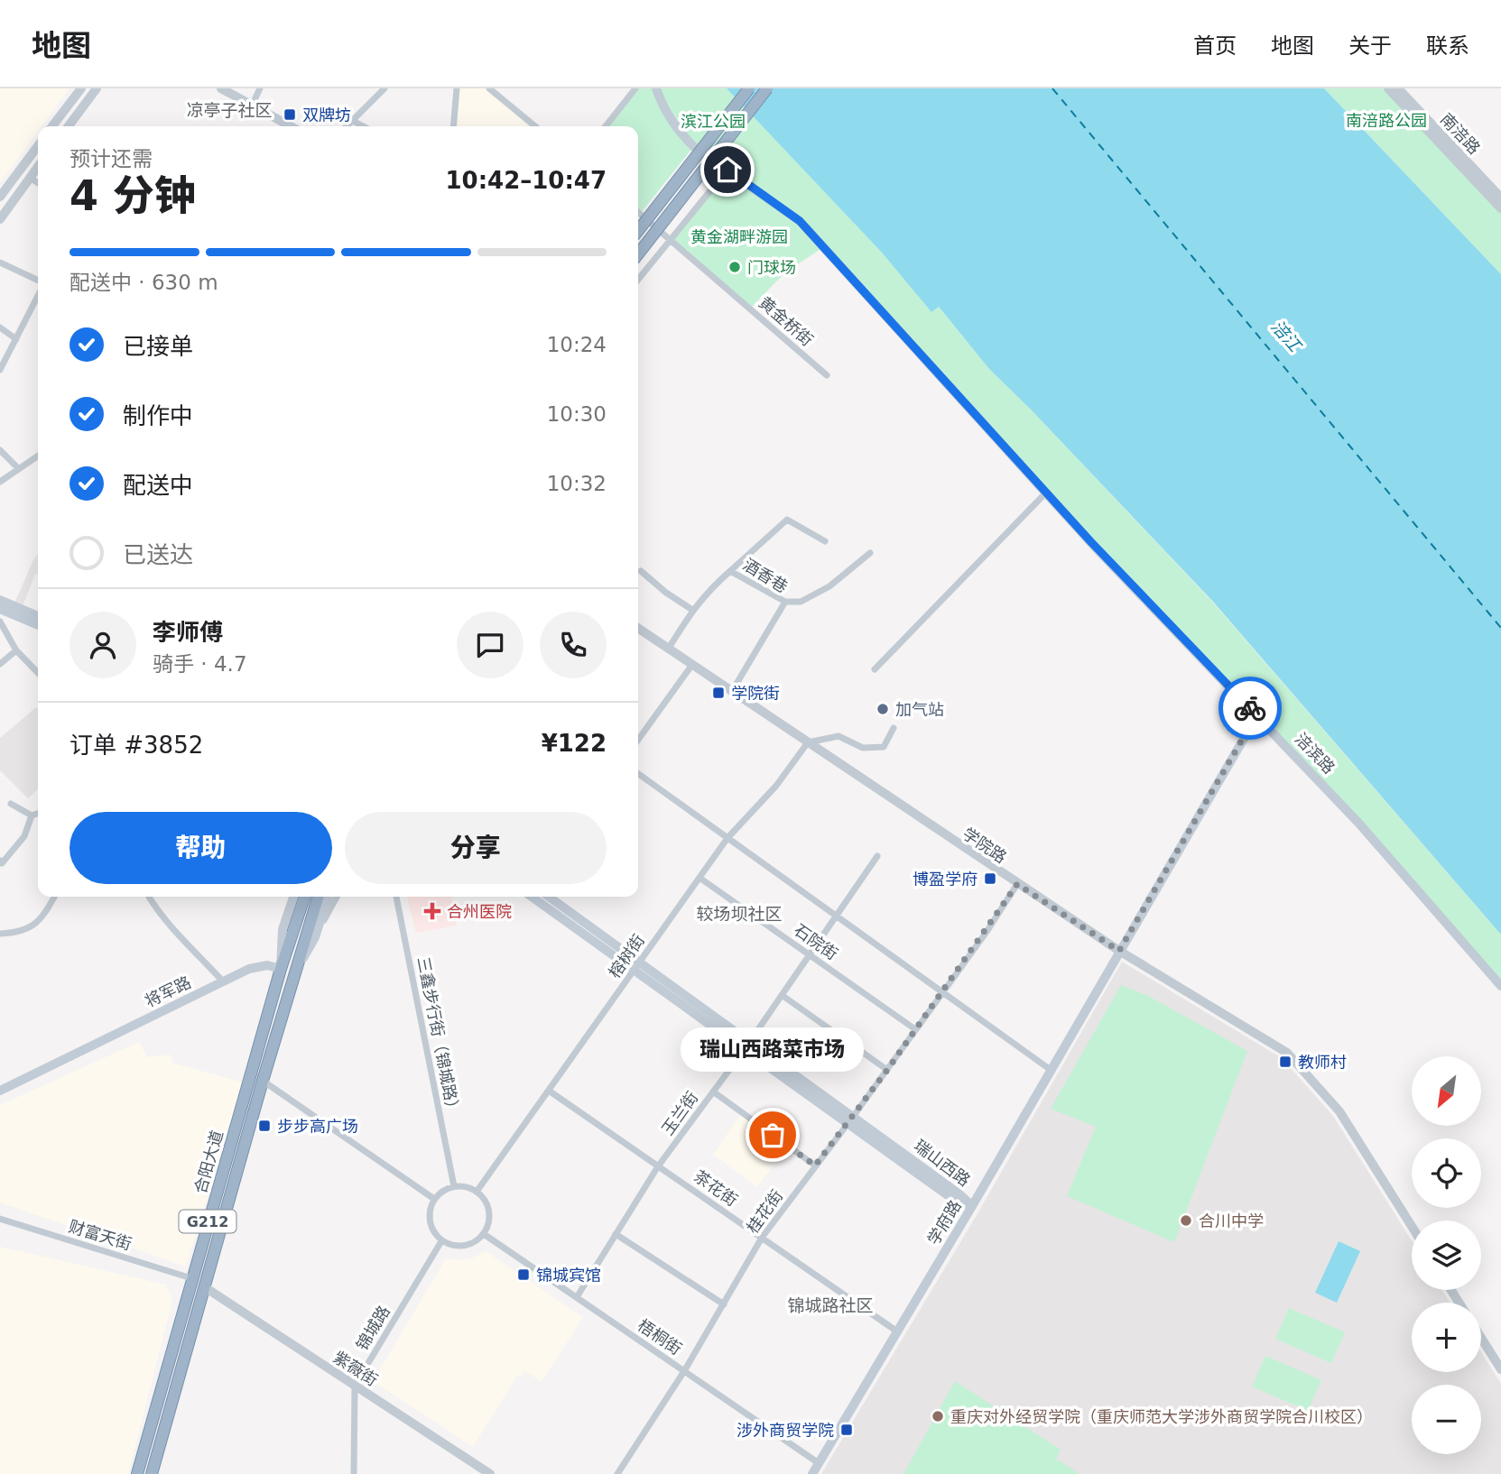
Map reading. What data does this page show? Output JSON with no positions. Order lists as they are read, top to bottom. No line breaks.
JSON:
{"streets":{"highway":["合阳大道","G212"],"main road":["涪滨路","将军路","瑞山西路","学府路"],"street":["南涪路","黄金桥街","酒香巷","学院路","石院街","榕树街","三鑫步行街（锦城路）","玉兰街","茶花街","桂花街","财富天街","锦城路","梧桐街","紫薇街"]},"crossings":[["酒香巷","学院路"],["涪滨路","学府路"],["学院路","榕树街"],["学院路","桂花街"],["学院路","学府路"],["石院街","榕树街"],["石院街","玉兰街"],["石院街","桂花街"],["榕树街","三鑫步行街（锦城路）"],["榕树街","瑞山西路"],["榕树街","茶花街"],["榕树街","锦城路"],["榕树街","梧桐街"],["将军路","合阳大道"],["将军路","G212"],["三鑫步行街（锦城路）","锦城路"],["三鑫步行街（锦城路）","梧桐街"],["玉兰街","瑞山西路"],["玉兰街","茶花街"],["玉兰街","梧桐街"],["合阳大道","G212"],["合阳大道","财富天街"],["合阳大道","紫薇街"],["瑞山西路","桂花街"],["瑞山西路","学府路"],["茶花街","桂花街"],["茶花街","学府路"],["桂花街","梧桐街"],["学府路","梧桐街"],["锦城路","梧桐街"],["锦城路","紫薇街"]],"districts":["凉亭子社区","较场坝社区","锦城路社区"],"water":["涪江"],"parks":["南涪路公园","滨江公园","黄金湖畔游园"],"places":{"transit":["双牌坊","学院街","博盈学府","教师村","步步高广场","锦城宾馆","涉外商贸学院"],"other":["门球场","加气站","瑞山西路菜市场","合川中学","重庆对外经贸学院（重庆师范大学涉外商贸学院合川校区）"],"health":["合州医院"]},"north":"bottom left","page":{"header":"地图","nav":["首页","地图","关于","联系"],"heading":["4 分钟","预计还需","10:42–10:47"],"panel":["李师傅","骑手 · 4.7","订单 #3852","¥122"],"bar":"配送中 · 630 m","list":[["已接单","10:24"],["制作中","10:30"],["配送中","10:32"],"已送达"],"buttons":["帮助","分享"],"bubble":"瑞山西路菜市场","map_buttons":["+","−"]}}
